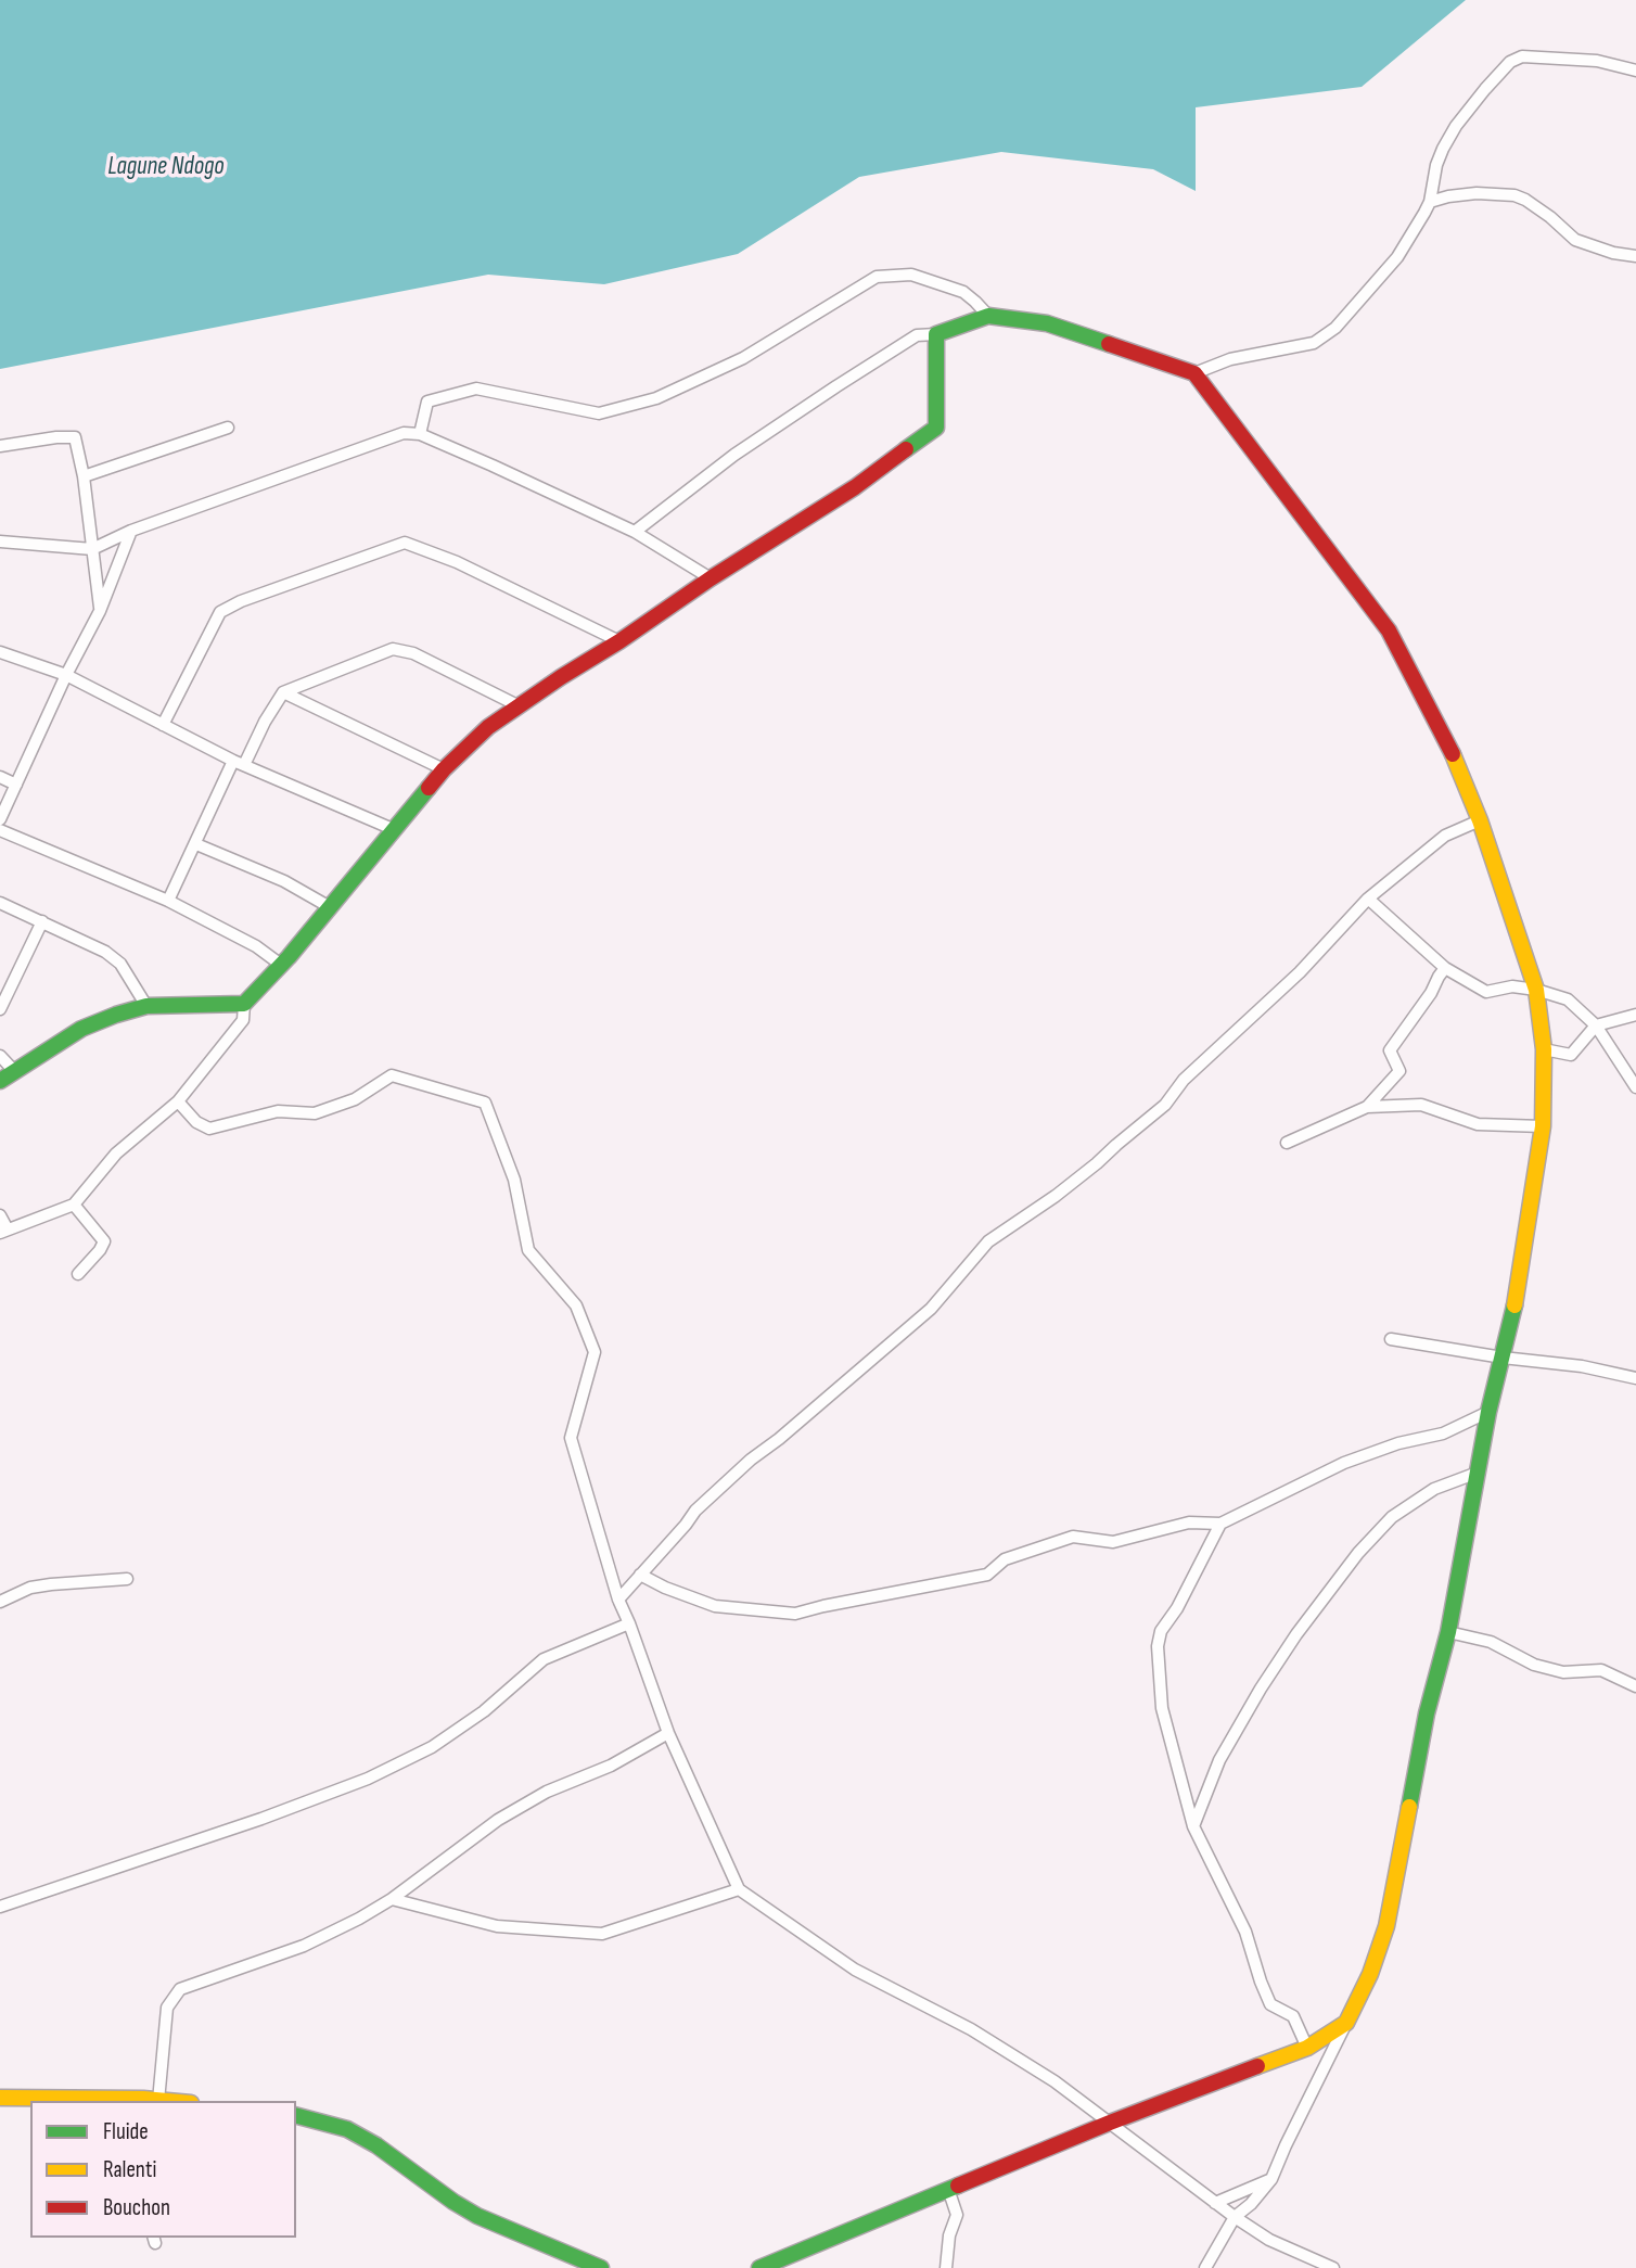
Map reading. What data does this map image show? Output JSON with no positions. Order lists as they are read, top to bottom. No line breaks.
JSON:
{"water":["Lagune Ndogo"],"legend":["Fluide","Ralenti","Bouchon"]}
